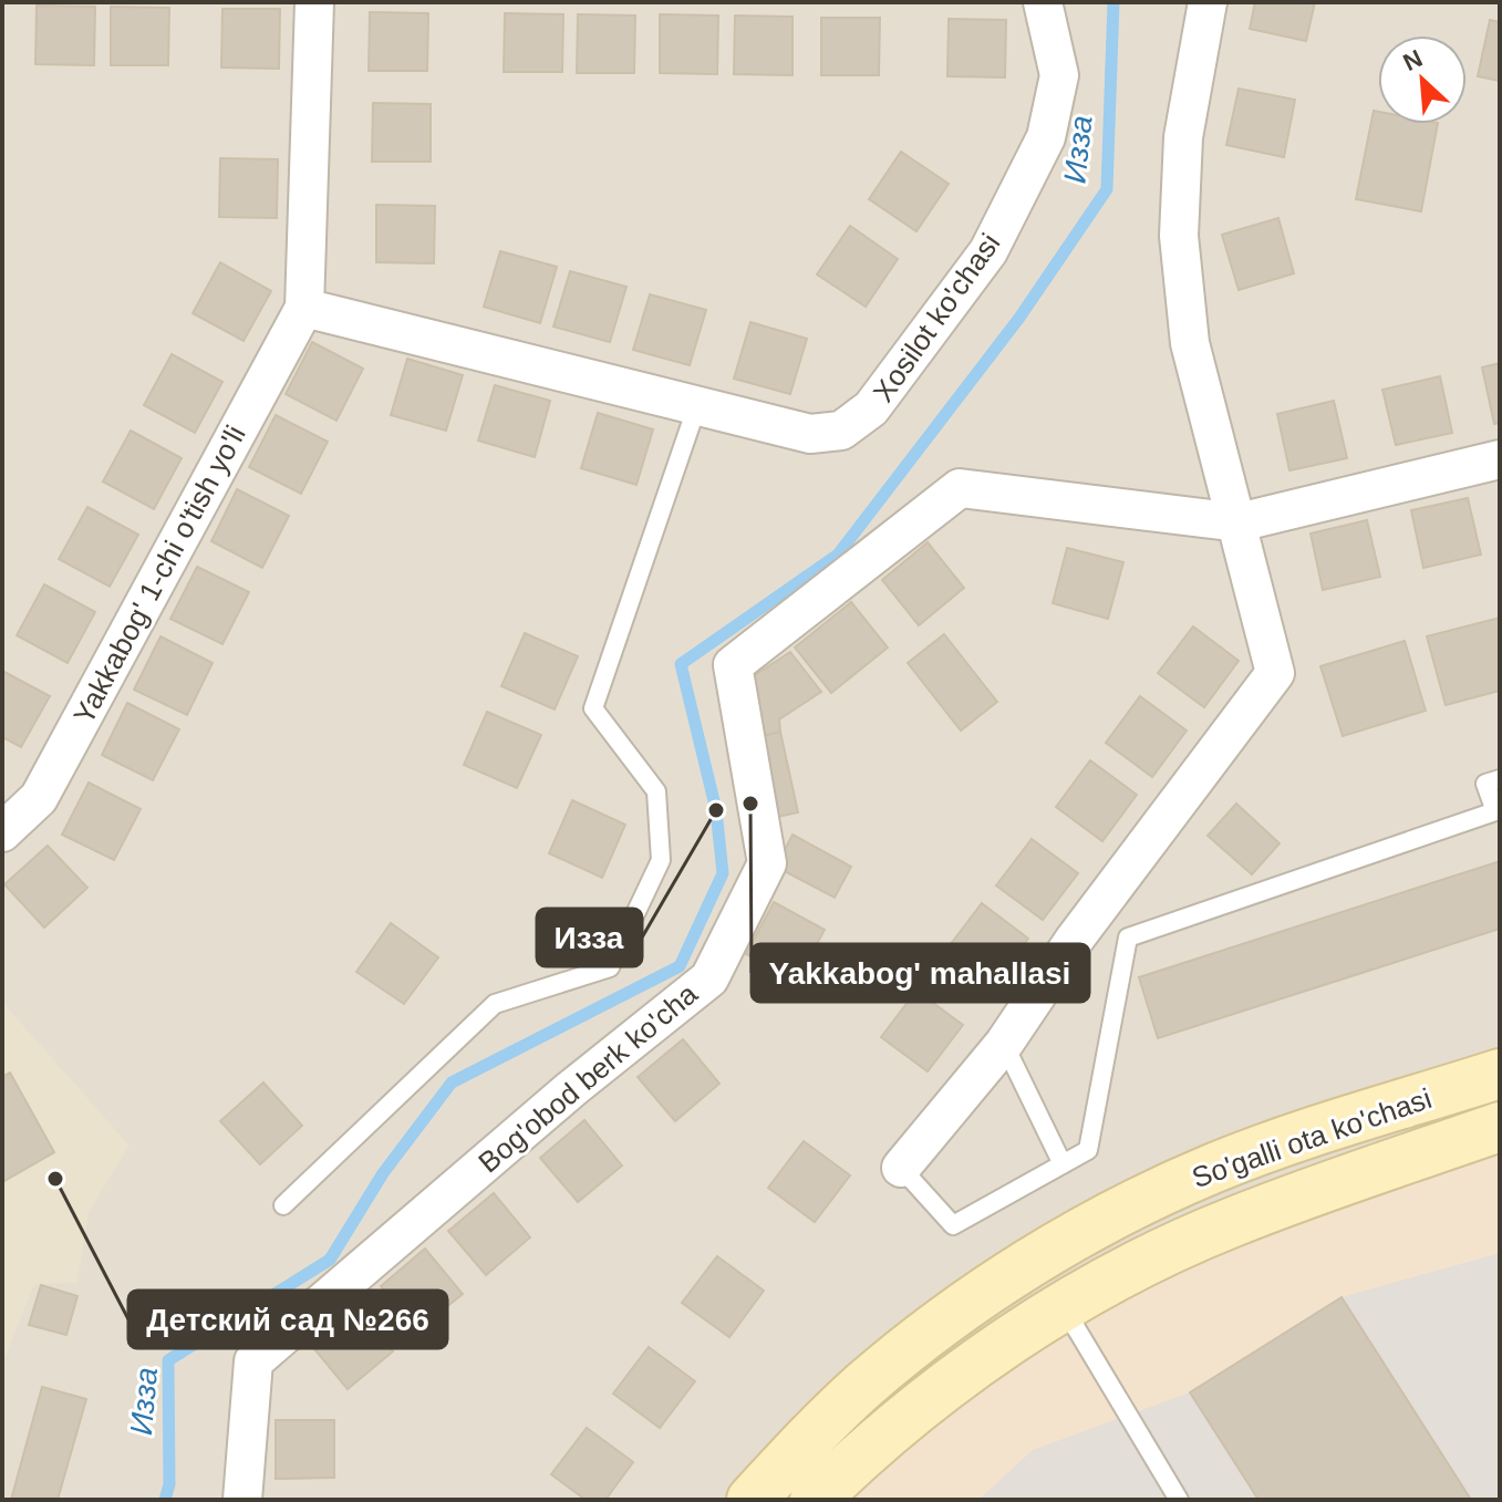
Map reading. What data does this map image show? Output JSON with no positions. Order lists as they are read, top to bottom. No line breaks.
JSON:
{"streets":{"main road":["So'galli ota ko'chasi"],"street":["Xosilot ko'chasi","Yakkabog' 1-chi o'tish yo'li","Bog'obod berk ko'cha"]},"water":["Изза"],"places":["Yakkabog' mahallasi","Изза","Детский сад №266"],"north":"top left"}
